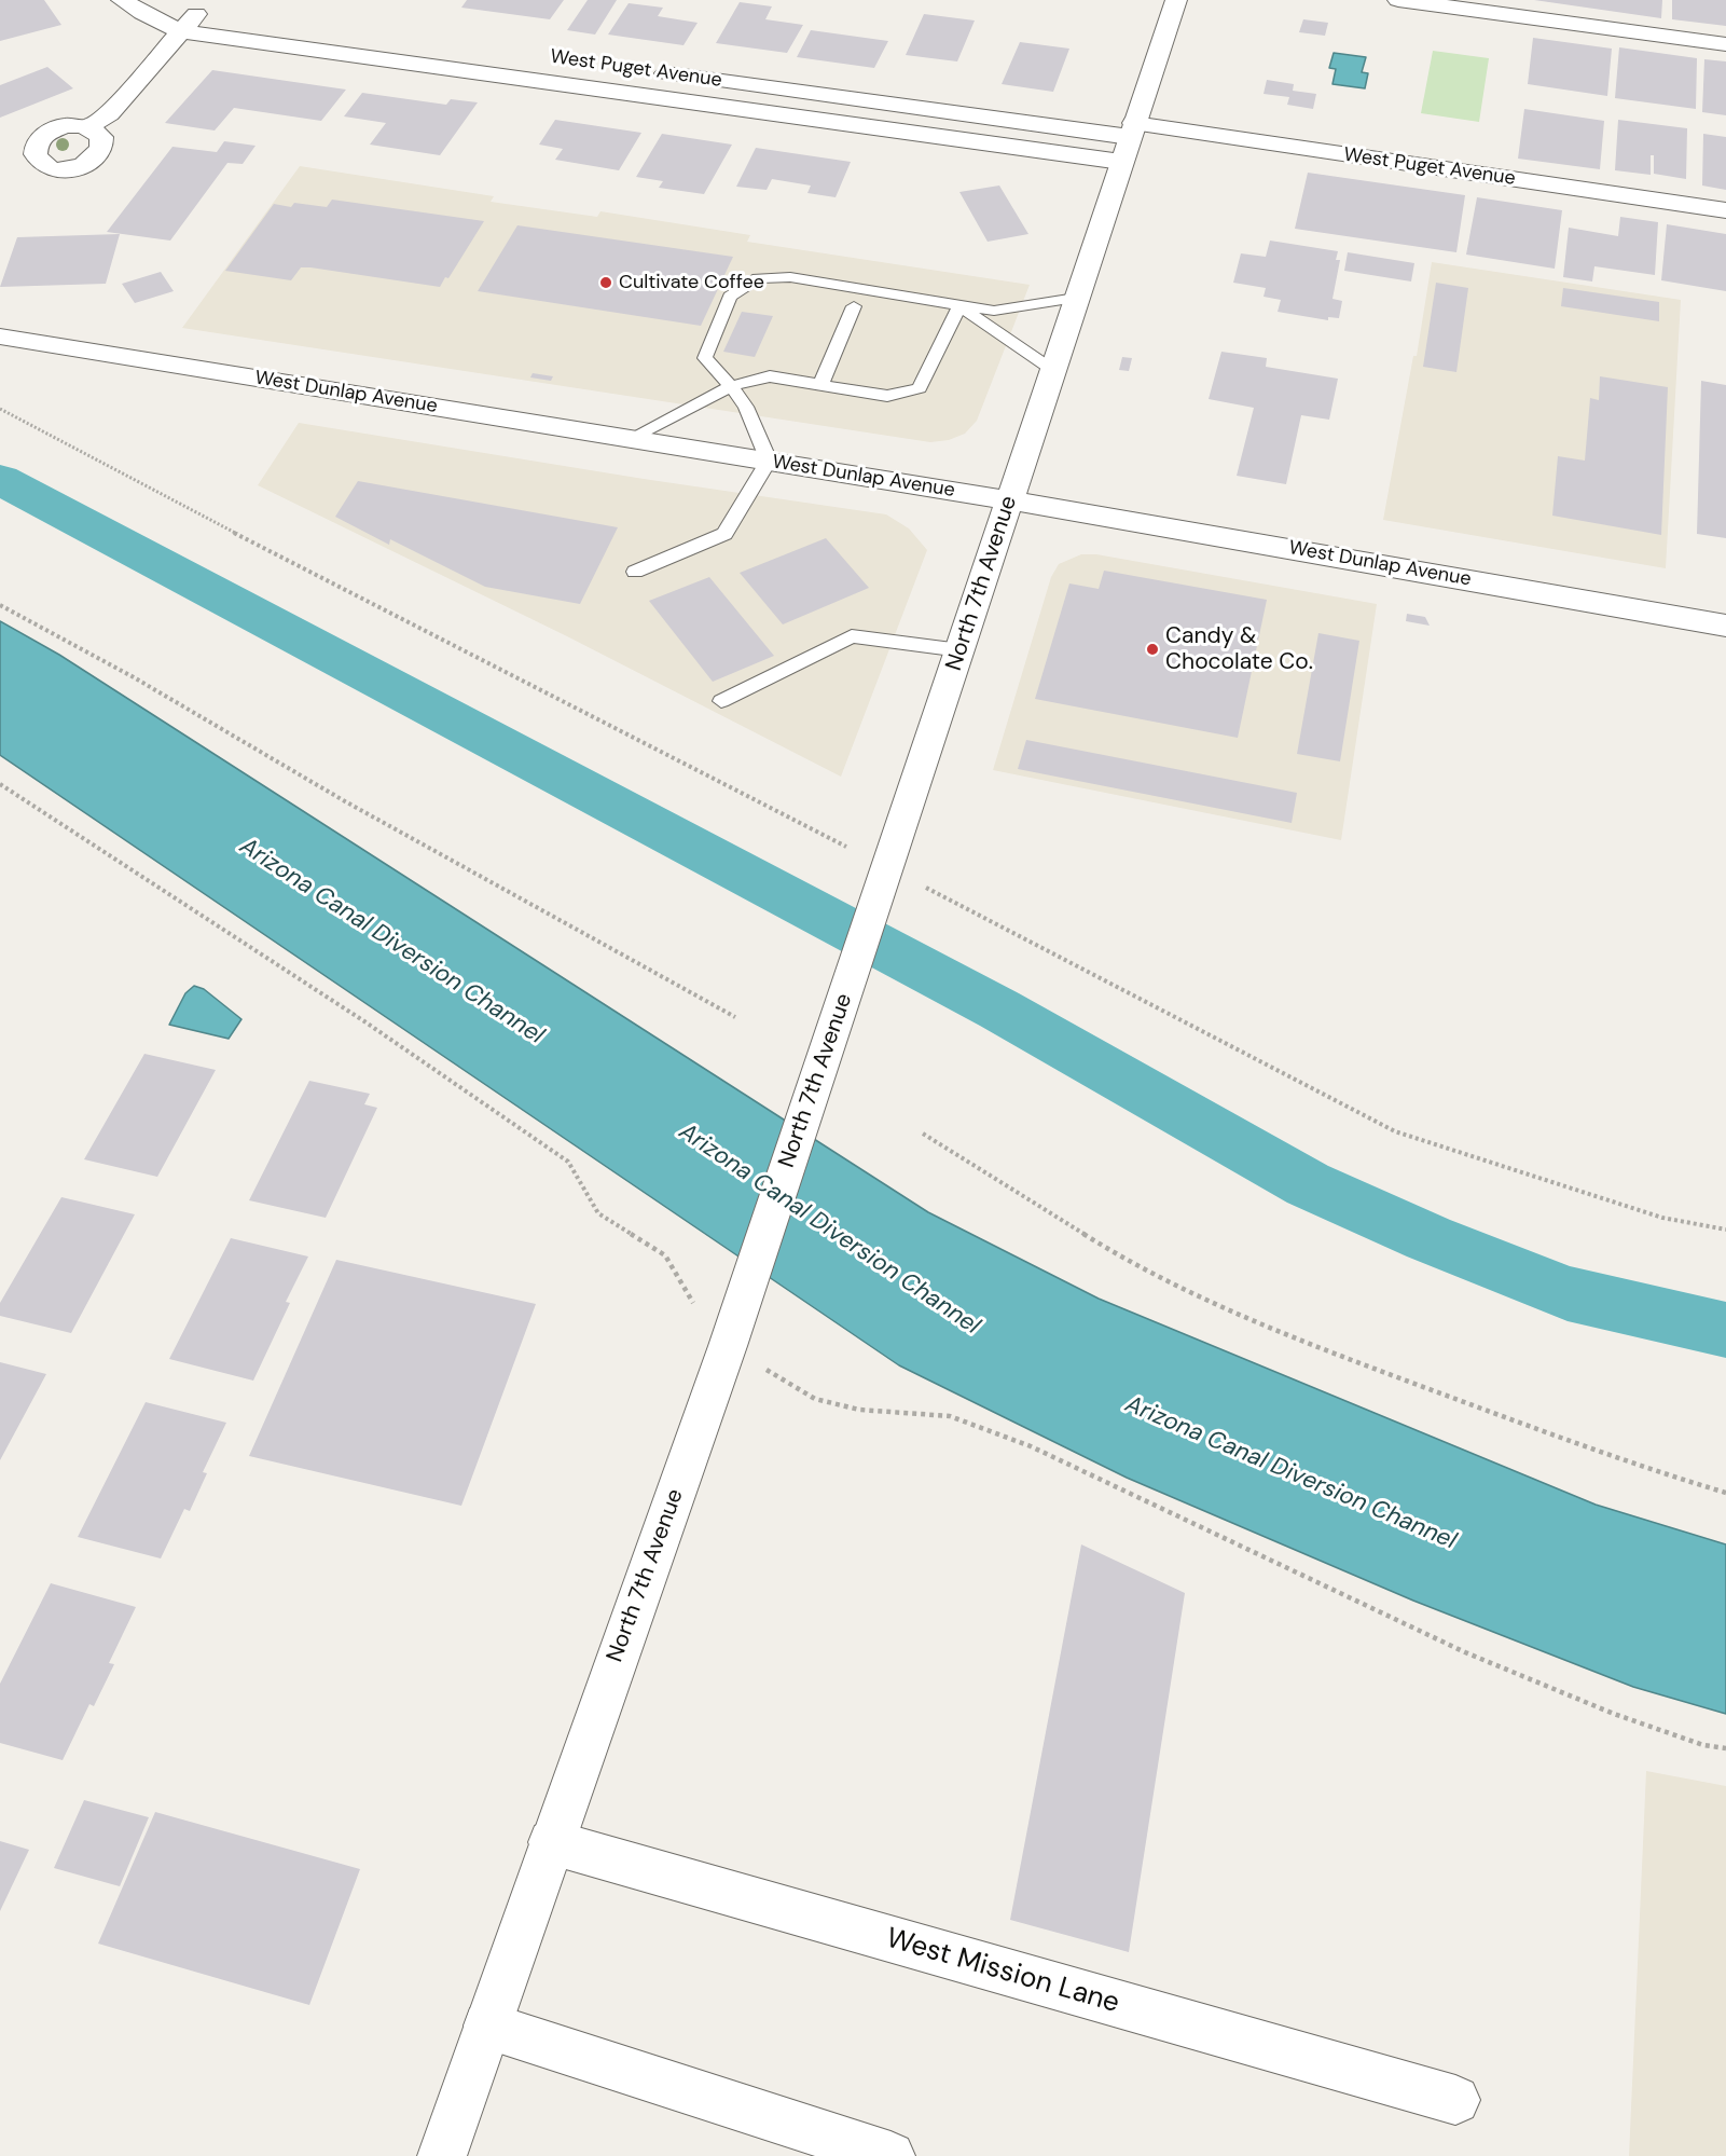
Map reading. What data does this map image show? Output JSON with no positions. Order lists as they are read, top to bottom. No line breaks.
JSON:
{"streets":{"main road":["West Puget Avenue","West Dunlap Avenue","North 7th Avenue","West Mission Lane"]},"crossings":[["West Puget Avenue","North 7th Avenue"],["West Dunlap Avenue","North 7th Avenue"],["North 7th Avenue","West Mission Lane"]],"water":["Arizona Canal Diversion Channel"],"places":["Cultivate Coffee","Candy & Chocolate Co."]}
